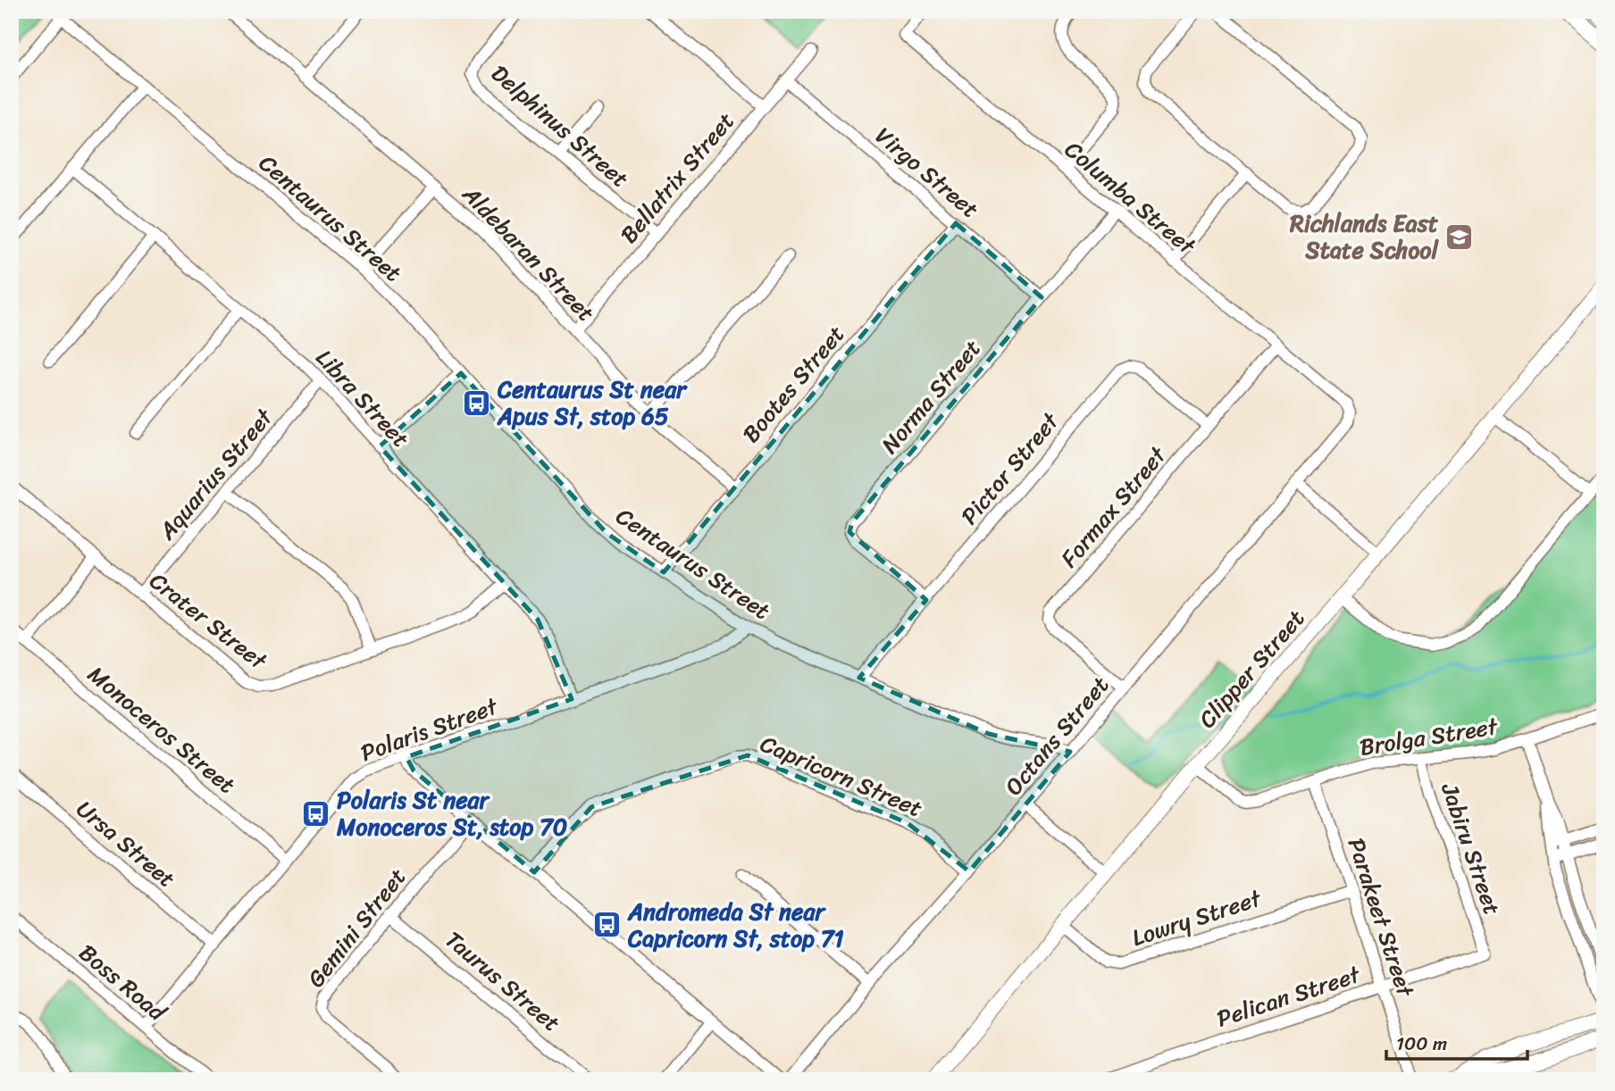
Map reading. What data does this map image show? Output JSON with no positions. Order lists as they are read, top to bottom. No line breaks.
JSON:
{"streets":{"street":["Delphinus Street","Virgo Street","Bellatrix Street","Columba Street","Centaurus Street","Aldebaran Street","Bootes Street","Norma Street","Libra Street","Pictor Street","Aquarius Street","Formax Street","Crater Street","Clipper Street","Monoceros Street","Polaris Street","Octans Street","Brolga Street","Capricorn Street","Ursa Street","Jabiru Street","Parakeet Street","Lowry Street","Gemini Street","Taurus Street","Boss Road","Pelican Street"]},"crossings":[["Delphinus Street","Bellatrix Street"],["Virgo Street","Bellatrix Street"],["Virgo Street","Bootes Street"],["Virgo Street","Norma Street"],["Bellatrix Street","Aldebaran Street"],["Columba Street","Norma Street"],["Columba Street","Formax Street"],["Columba Street","Octans Street"],["Centaurus Street","Bootes Street"],["Centaurus Street","Pictor Street"],["Centaurus Street","Polaris Street"],["Centaurus Street","Octans Street"],["Aldebaran Street","Bootes Street"],["Norma Street","Pictor Street"],["Libra Street","Aquarius Street"],["Libra Street","Crater Street"],["Libra Street","Polaris Street"],["Pictor Street","Formax Street"],["Aquarius Street","Crater Street"],["Formax Street","Octans Street"],["Clipper Street","Brolga Street"],["Clipper Street","Lowry Street"],["Monoceros Street","Polaris Street"],["Polaris Street","Ursa Street"],["Polaris Street","Boss Road"],["Octans Street","Capricorn Street"],["Brolga Street","Jabiru Street"],["Brolga Street","Parakeet Street"],["Jabiru Street","Pelican Street"],["Parakeet Street","Lowry Street"],["Parakeet Street","Pelican Street"],["Gemini Street","Taurus Street"]],"places":{"school or university":["Richlands East State School"],"bus stop":["Centaurus St near Apus St, stop 65","Polaris St near Monoceros St, stop 70","Andromeda St near Capricorn St, stop 71"]},"scale_bar":"100 m"}
